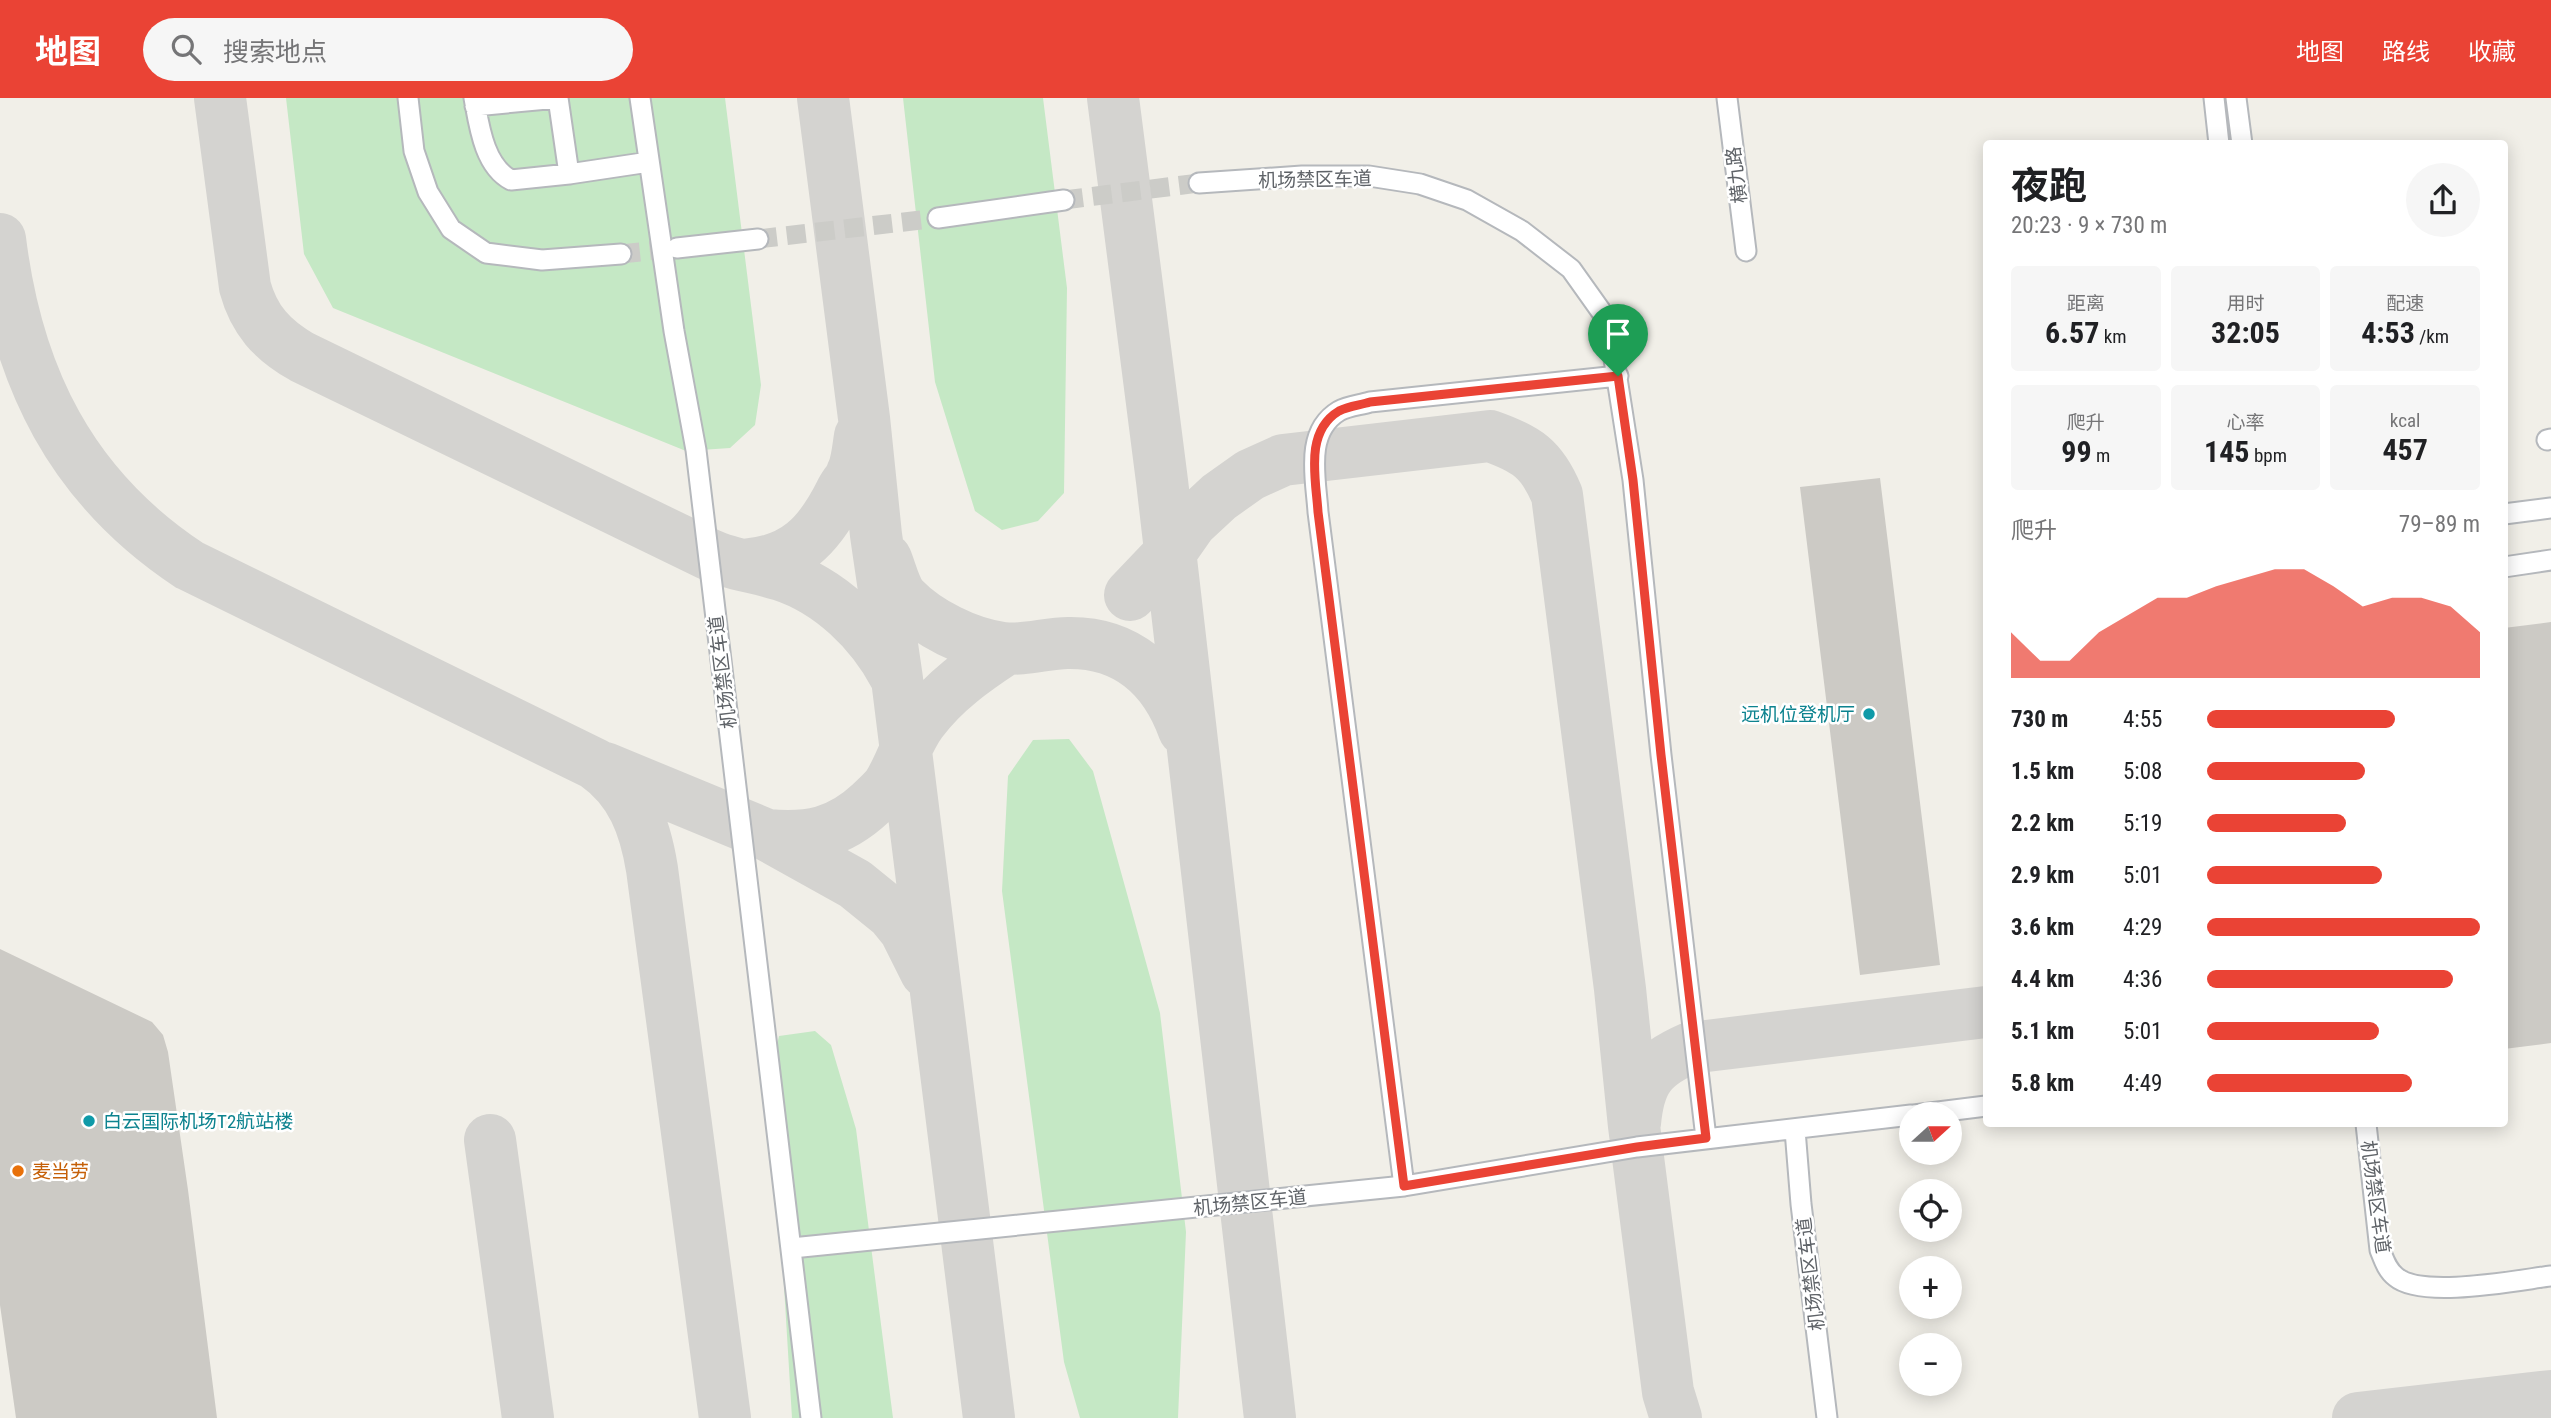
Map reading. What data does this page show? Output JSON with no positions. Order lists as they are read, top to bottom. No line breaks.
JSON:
{"streets":{"street":["横九路","机场禁区车道"]},"places":["远机位登机厅","白云国际机场T2航站楼","麦当劳"],"north":"right","page":{"header":"地图","search":"搜索地点","nav":["地图","路线","收藏"],"heading":["夜跑","20:23 · 9 × 730 m"],"stats":[["距离","6.57 km"],["用时","32:05"],["配速","4:53 /km"],["爬升","99 m"],["心率","145 bpm"],["kcal","457"]],"chart":["爬升","79–89 m"],"list":[{"name":"730 m","note":"4:55"},{"name":"1.5 km","note":"5:08"},{"name":"2.2 km","note":"5:19"},{"name":"2.9 km","note":"5:01"},{"name":"3.6 km","note":"4:29"},{"name":"4.4 km","note":"4:36"},{"name":"5.1 km","note":"5:01"},{"name":"5.8 km","note":"4:49"}],"map_buttons":["+","−"]}}
